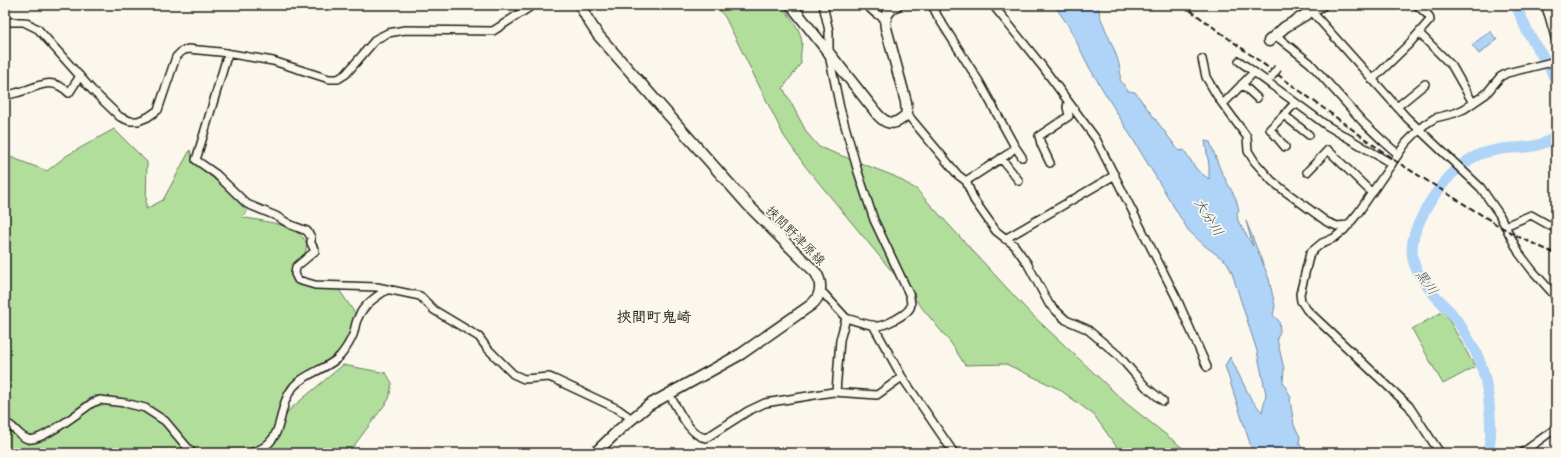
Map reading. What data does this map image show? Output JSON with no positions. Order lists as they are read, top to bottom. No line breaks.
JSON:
{"streets":{"main road":["挾間野津原線"]},"districts":["挾間町鬼崎"],"water":["大分川","黒川"]}
